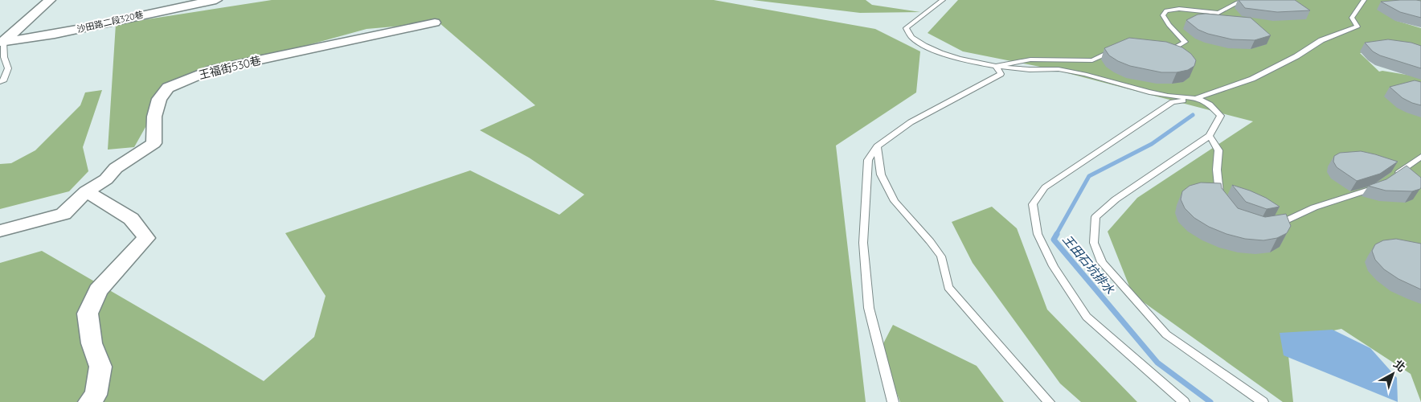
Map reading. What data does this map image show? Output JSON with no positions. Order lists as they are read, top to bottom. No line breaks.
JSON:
{"streets":{"street":["沙田路二段320巷","王福街530巷"]},"water":["王田石坑排水"],"north":"top right"}
